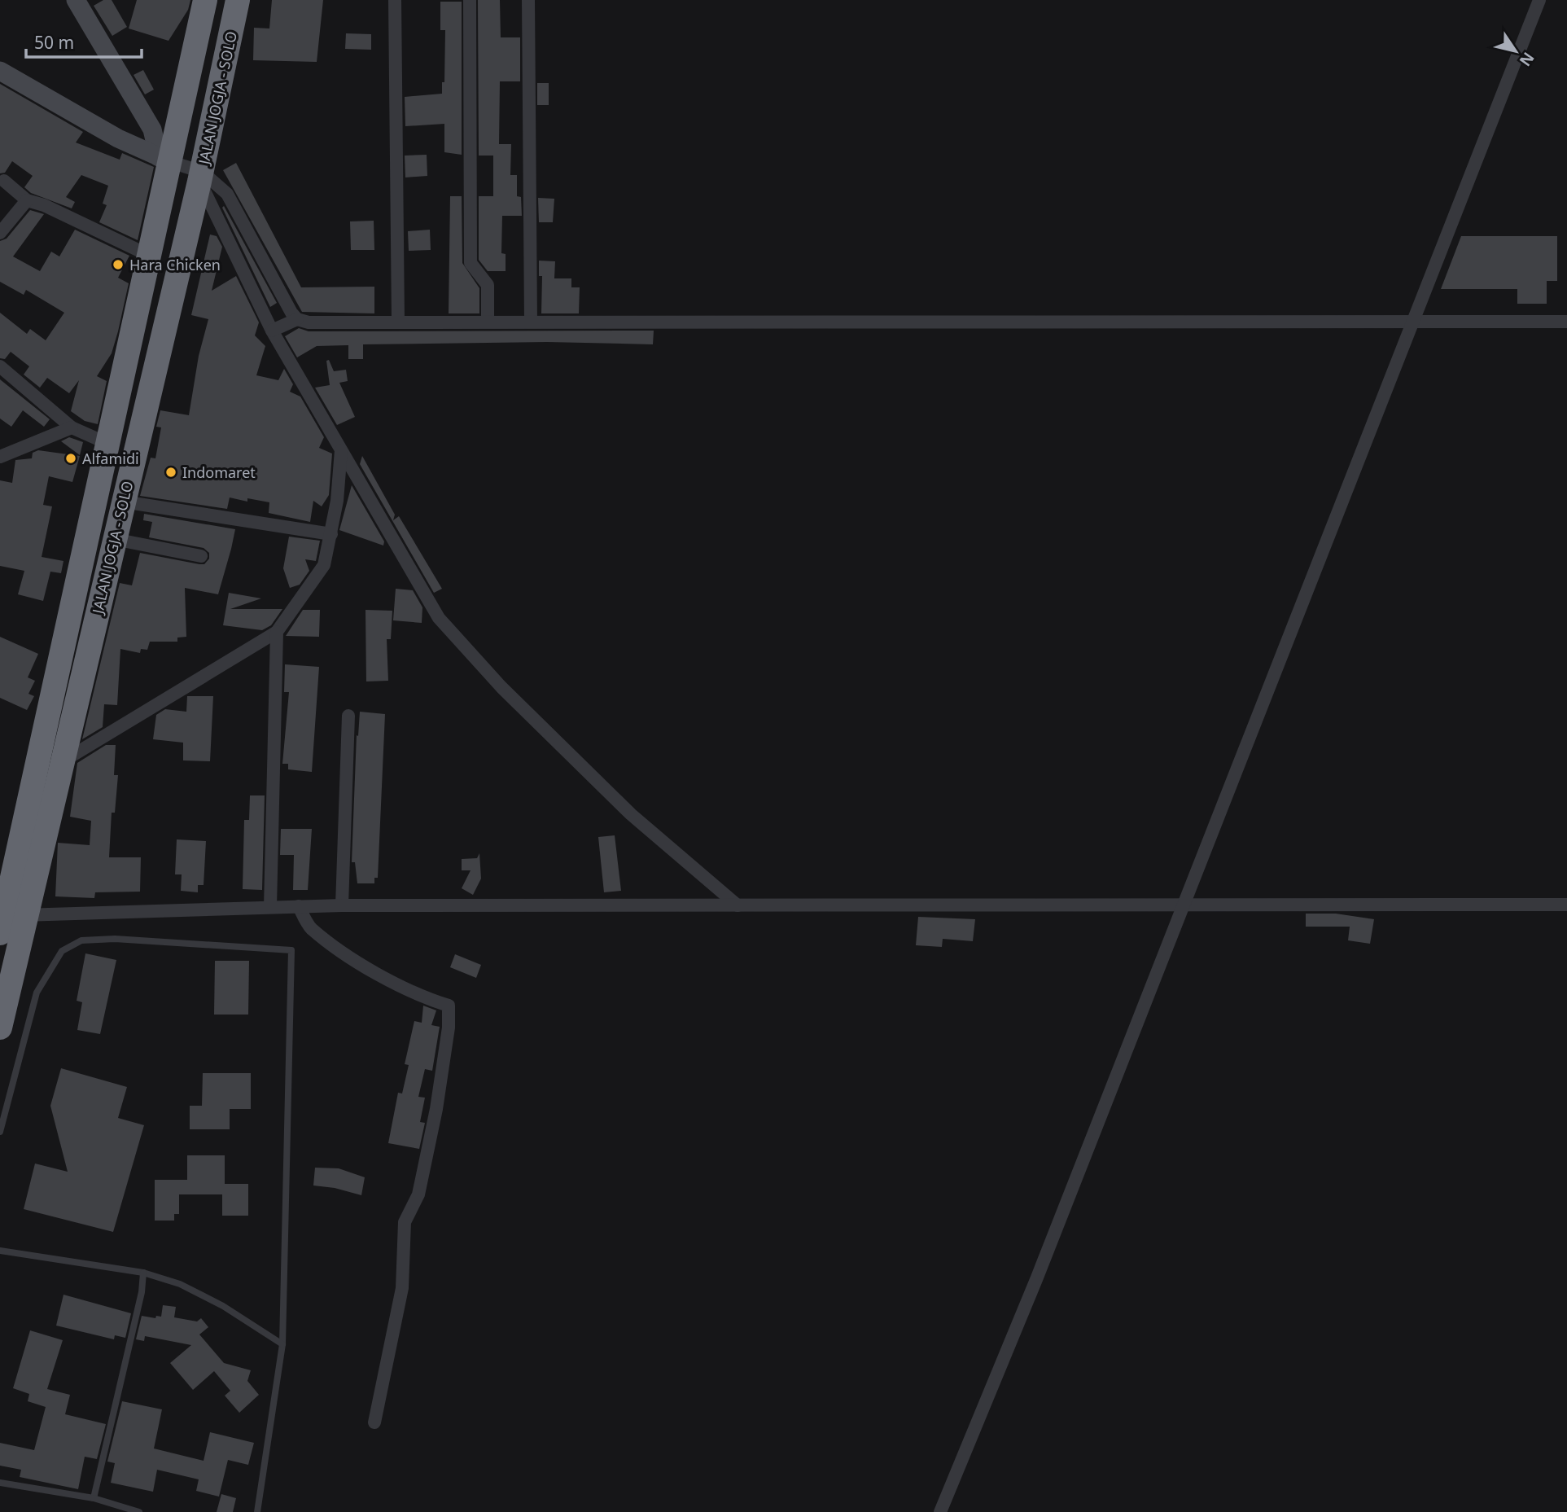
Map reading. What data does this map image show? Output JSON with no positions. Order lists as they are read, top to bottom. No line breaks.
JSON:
{"streets":{"highway":["JALAN JOGJA - SOLO"]},"places":["Hara Chicken","Alfamidi","Indomaret"],"scale_bar":"50 m","north":"bottom right"}
